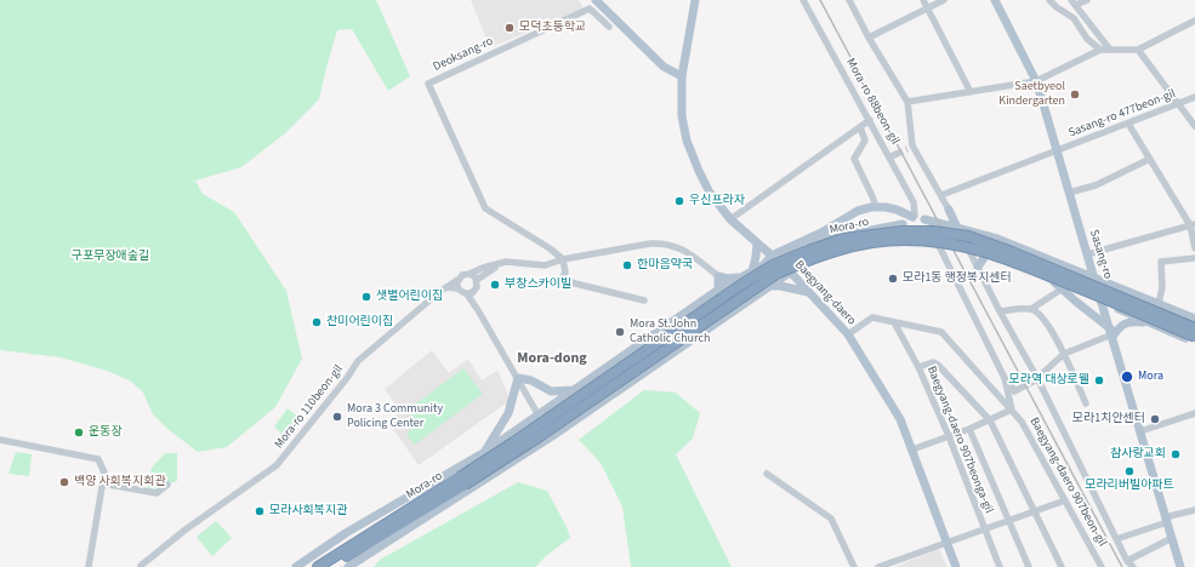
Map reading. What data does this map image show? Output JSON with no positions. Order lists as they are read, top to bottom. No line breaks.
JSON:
{"streets":{"highway":["Mora-ro"],"main road":["Sasang-ro","Baegyang-daero"],"street":["Deoksang-ro","Mora-ro 88beon-gil","Sasang-ro 477beon-gil","Mora-ro 110beon-gil","Baegyang-daero 907beonga-gil","Baegyang-daero 907beon-gil"]},"crossings":[["Deoksang-ro","Mora-ro 110beon-gil"],["Mora-ro 88beon-gil","Mora-ro"],["Sasang-ro 477beon-gil","Sasang-ro"],["Mora-ro","Baegyang-daero"],["Baegyang-daero","Baegyang-daero 907beon-gil"],["Baegyang-daero 907beonga-gil","Baegyang-daero 907beon-gil"]],"districts":["Mora-dong"],"parks":["구포무장애숲길"],"places":["모덕초등학교","Saetbyeol Kindergarten","우신프라자","한마음약국","모라1동 행정복지센터","부창스카이빌","샛별어린이집","찬미어린이집","Mora St.John Catholic Church","Mora","모라역 대상로웰","Mora 3 Community Policing Center","모라1치안센터","운동장","참사랑교회","모라리버빌아파트","백양 사회복지회관","모라사회복지관"]}
